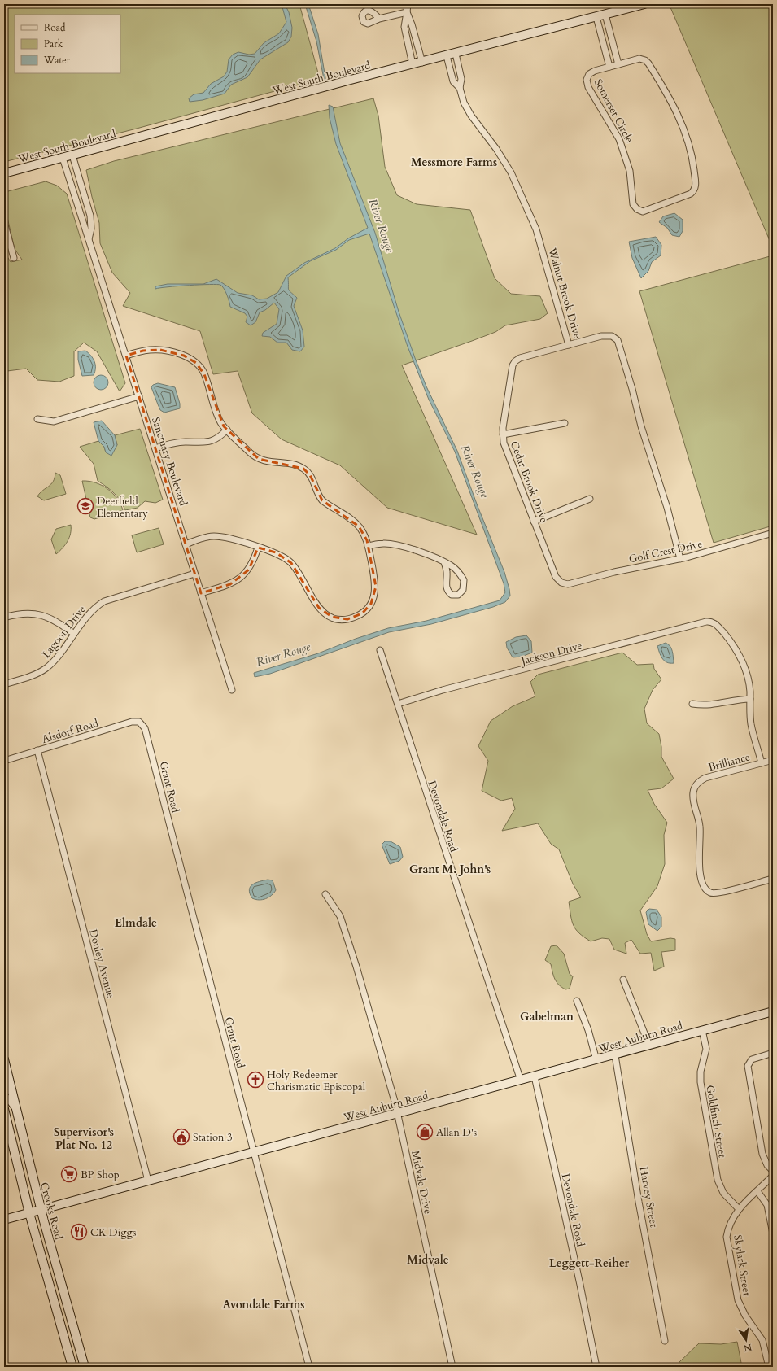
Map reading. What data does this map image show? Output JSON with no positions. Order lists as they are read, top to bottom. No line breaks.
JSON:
{"streets":{"main road":["West South Boulevard","West Auburn Road","Crooks Road"],"street":["Somerset Circle","Walnut Brook Drive","Sanctuary Boulevard","Cedar Brook Drive","Golf Crest Drive","Lagoon Drive","Jackson Drive","Alsdorf Road","Brilliance","Grant Road","Devondale Road","Donley Avenue","Goldfinch Street","Midvale Drive","Harvey Street","Skylark Street"]},"crossings":[["West South Boulevard","Walnut Brook Drive"],["West South Boulevard","Sanctuary Boulevard"],["Walnut Brook Drive","Cedar Brook Drive"],["Walnut Brook Drive","Golf Crest Drive"],["Sanctuary Boulevard","Lagoon Drive"],["Cedar Brook Drive","Golf Crest Drive"],["Jackson Drive","Devondale Road"],["Alsdorf Road","Grant Road"],["Alsdorf Road","Donley Avenue"],["Grant Road","West Auburn Road"],["Devondale Road","West Auburn Road"],["Donley Avenue","West Auburn Road"],["West Auburn Road","Goldfinch Street"],["West Auburn Road","Midvale Drive"],["West Auburn Road","Harvey Street"],["West Auburn Road","Crooks Road"],["Goldfinch Street","Skylark Street"]],"districts":["Messmore Farms","Grant M. John's","Elmdale","Gabelman","Supervisor's Plat No. 12","Midvale","Leggett-Reiher","Avondale Farms"],"water":["River Rouge"],"places":{"school or university":["Deerfield Elementary"],"church":["Holy Redeemer Charismatic Episcopal"],"shop":["Allan D's"],"public building":["Station 3"],"supermarket":["BP Shop"],"restaurant":["CK Diggs"]},"legend":["Road","Park","Water"],"north":"bottom"}
